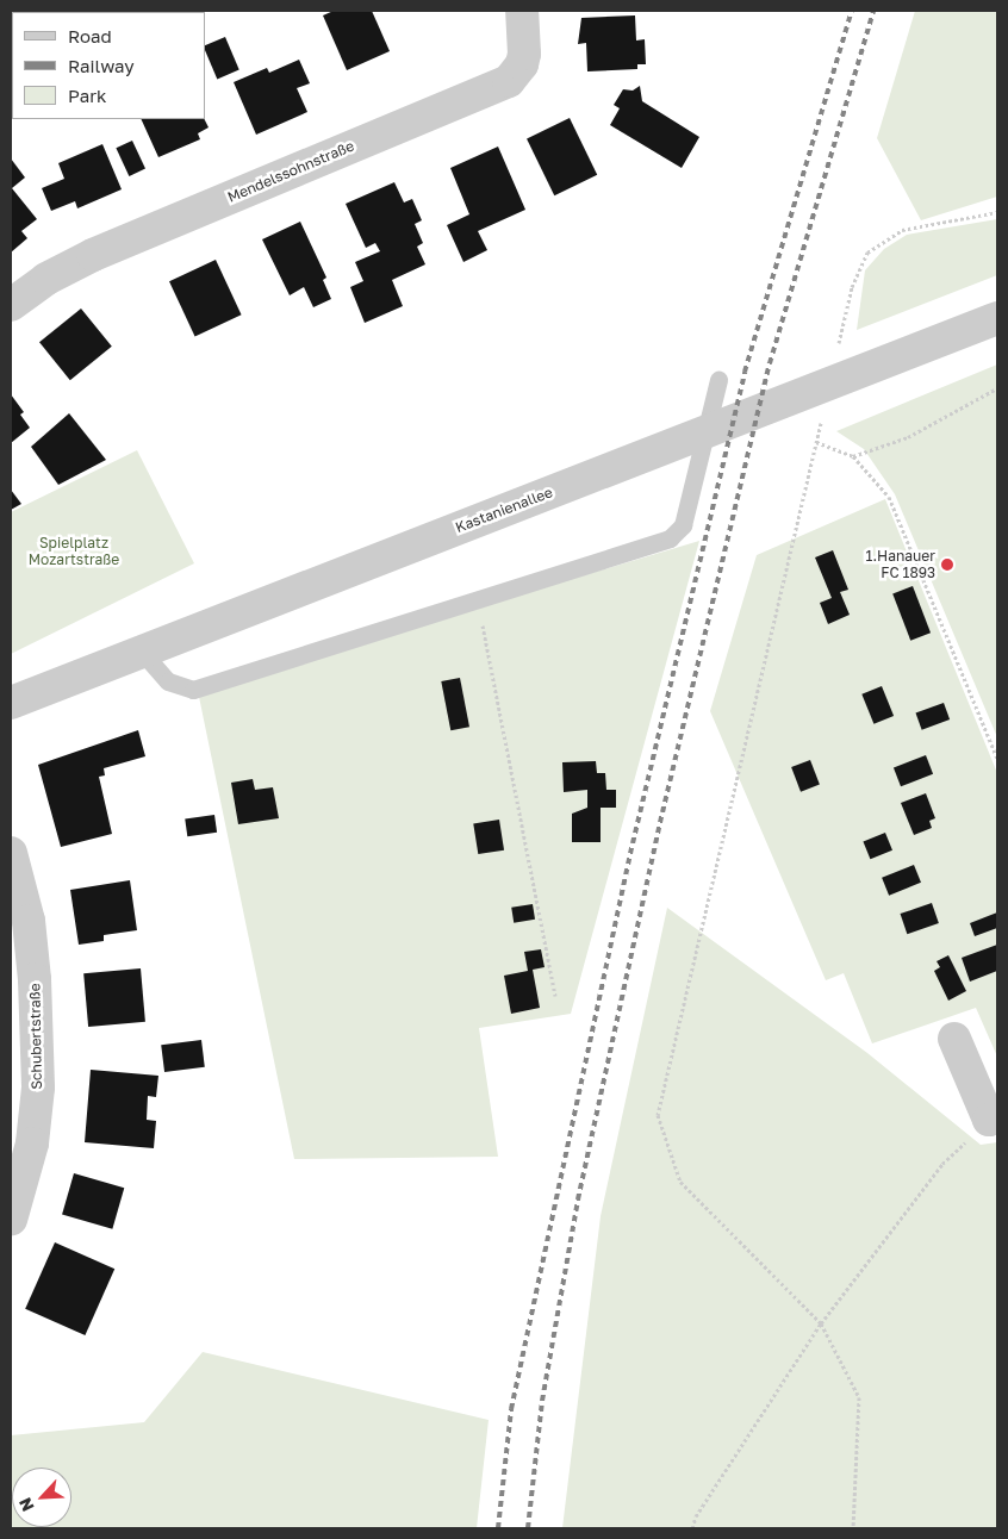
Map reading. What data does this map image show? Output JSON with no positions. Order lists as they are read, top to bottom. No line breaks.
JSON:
{"streets":{"street":["Mendelssohnstraße","Kastanienallee","Schubertstraße"]},"parks":["Spielplatz Mozartstraße"],"places":["1.Hanauer FC 1893"],"legend":["Road","Railway","Park"],"north":"bottom left"}
